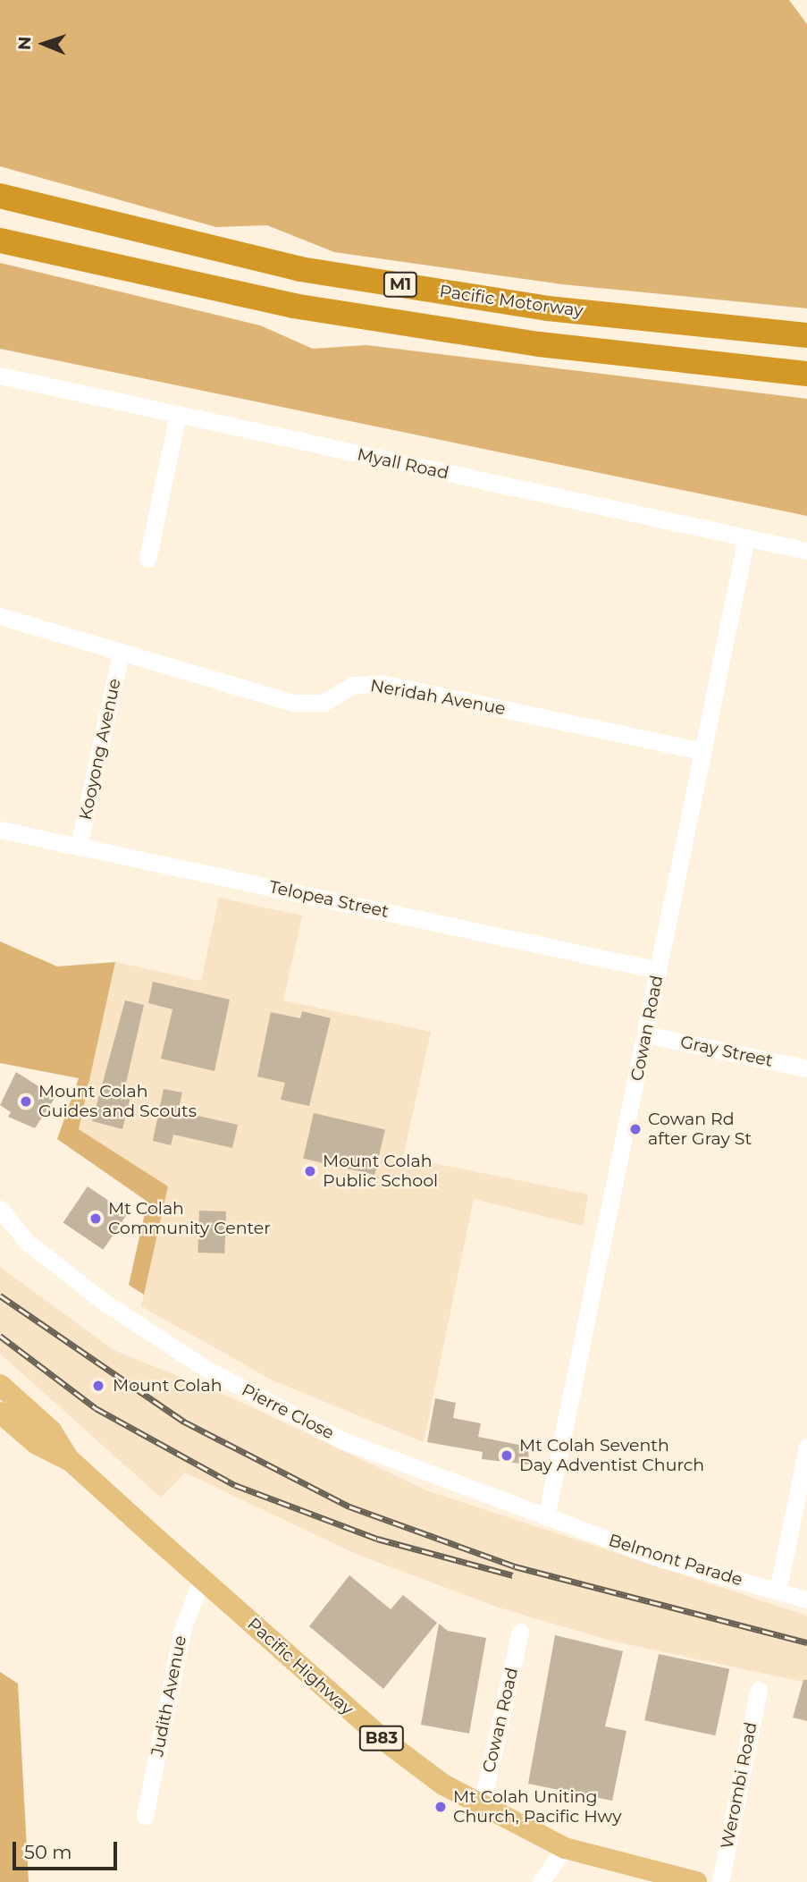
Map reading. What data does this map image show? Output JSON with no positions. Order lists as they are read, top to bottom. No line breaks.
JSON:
{"streets":{"highway":["M1","Pacific Motorway"],"main road":["Pacific Highway","B83"],"street":["Myall Road","Neridah Avenue","Kooyong Avenue","Telopea Street","Cowan Road","Gray Street","Pierre Close","Belmont Parade","Judith Avenue","Werombi Road"]},"crossings":[["Myall Road","Cowan Road"],["Neridah Avenue","Kooyong Avenue"],["Neridah Avenue","Cowan Road"],["Kooyong Avenue","Telopea Street"],["Telopea Street","Cowan Road"],["Cowan Road","Gray Street"],["Cowan Road","Pierre Close"],["Cowan Road","Belmont Parade"],["Cowan Road","Pacific Highway"],["Pierre Close","Belmont Parade"],["Pacific Highway","Judith Avenue"]],"places":["Mount Colah Guides and Scouts","Cowan Rd after Gray St","Mount Colah Public School","Mt Colah Community Center","Mount Colah","Mt Colah Seventh Day Adventist Church","Mt Colah Uniting Church, Pacific Hwy"],"scale_bar":"50 m","north":"left"}
